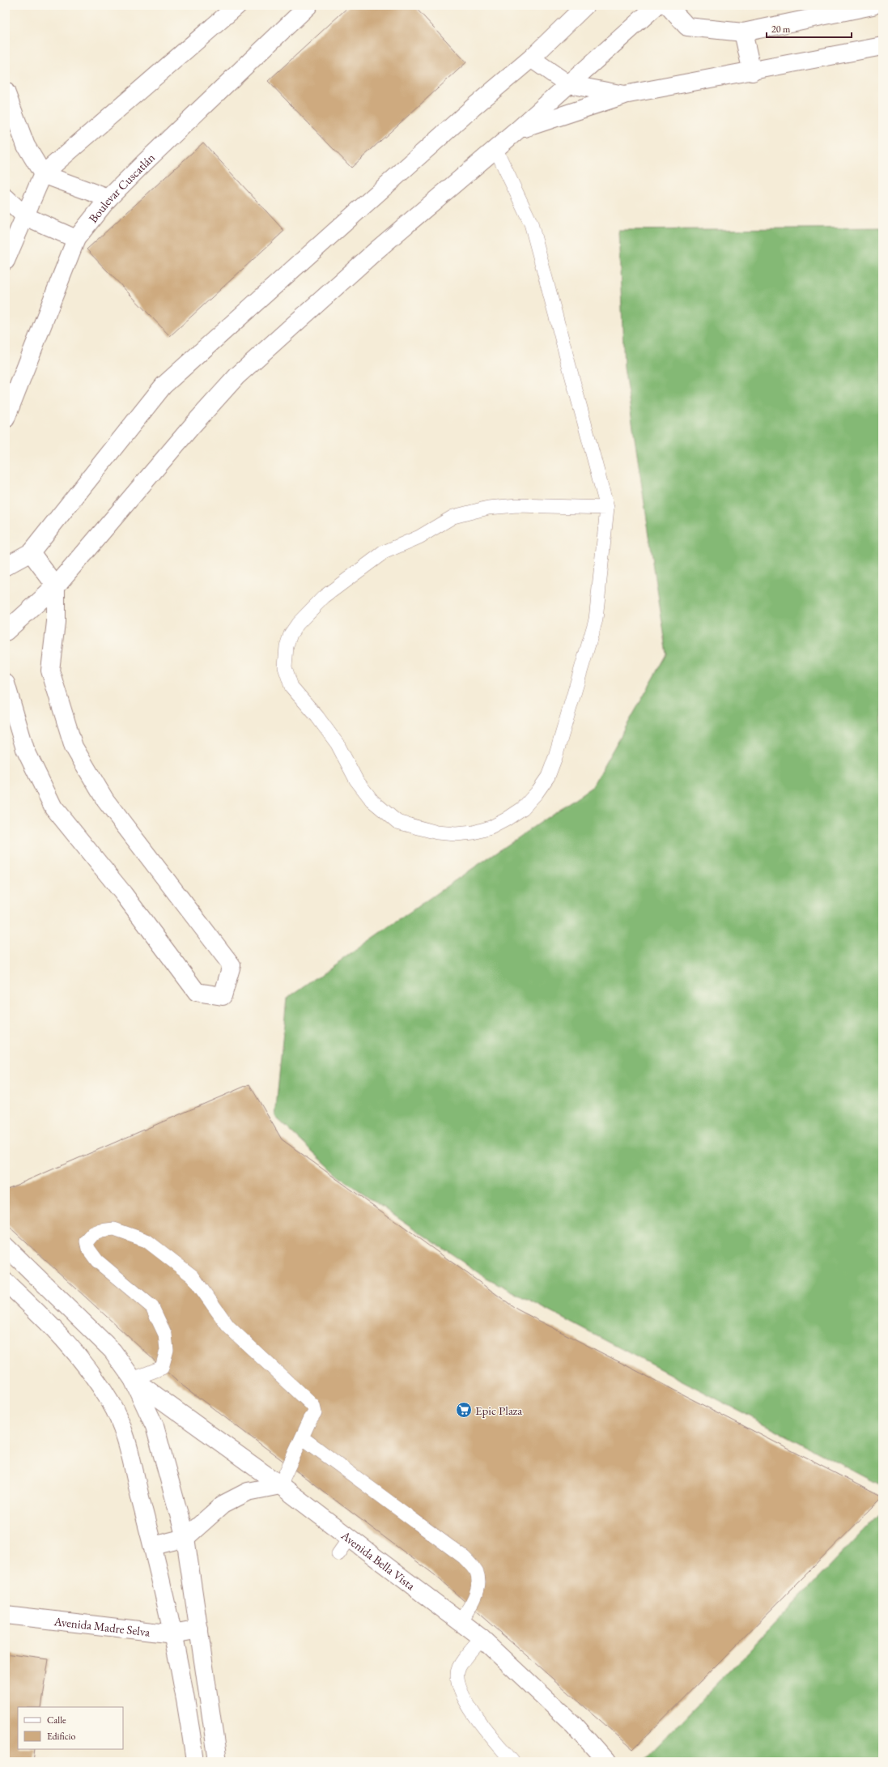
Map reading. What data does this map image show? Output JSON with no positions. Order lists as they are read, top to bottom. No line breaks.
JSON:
{"streets":{"street":["Boulevar Cuscatlán","Avenida Bella Vista","Avenida Madre Selva"]},"places":{"supermarket":["Epic Plaza"]},"legend":["Calle","Edificio"],"scale_bar":"20 m"}
